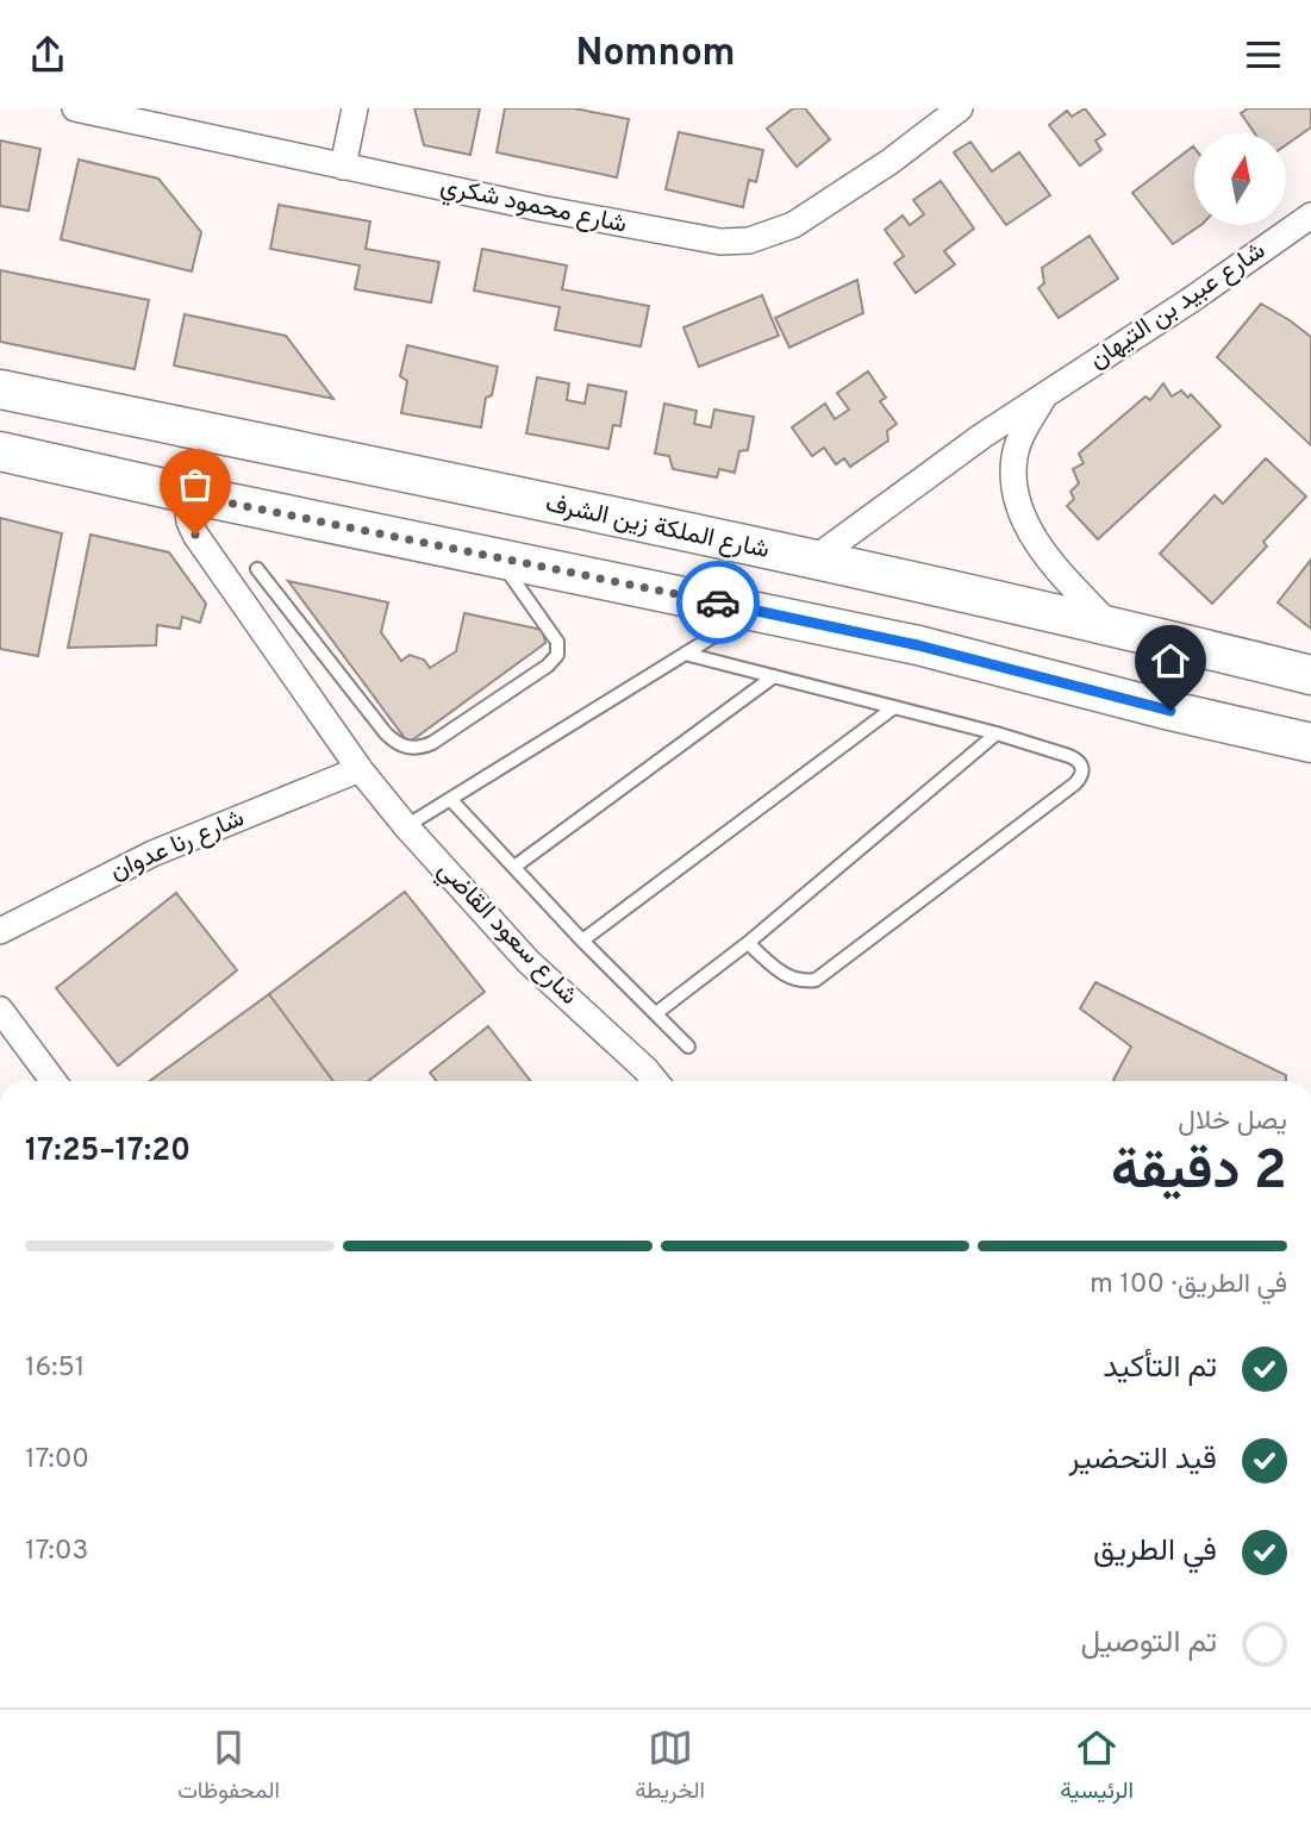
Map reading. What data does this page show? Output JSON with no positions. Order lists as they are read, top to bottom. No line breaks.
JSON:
{"streets":{"main road":["شارع الملكة زين الشرف"],"street":["شارع محمود شكري","شارع عبيد بن التيهان","شارع رنا عدوان","شارع سعود القاضي"]},"crossings":[["شارع عبيد بن التيهان","شارع الملكة زين الشرف"],["شارع رنا عدوان","شارع سعود القاضي"]],"north":"top","page":{"header":"Nomnom","heading":["2 دقيقة","يصل خلال","17:20–17:25"],"bar":"في الطريق · 100 m","list":[["تم التأكيد","16:51"],["قيد التحضير","17:00"],["في الطريق","17:03"],"تم التوصيل"],"tabs":["الرئيسية","الخريطة","المحفوظات"]}}
